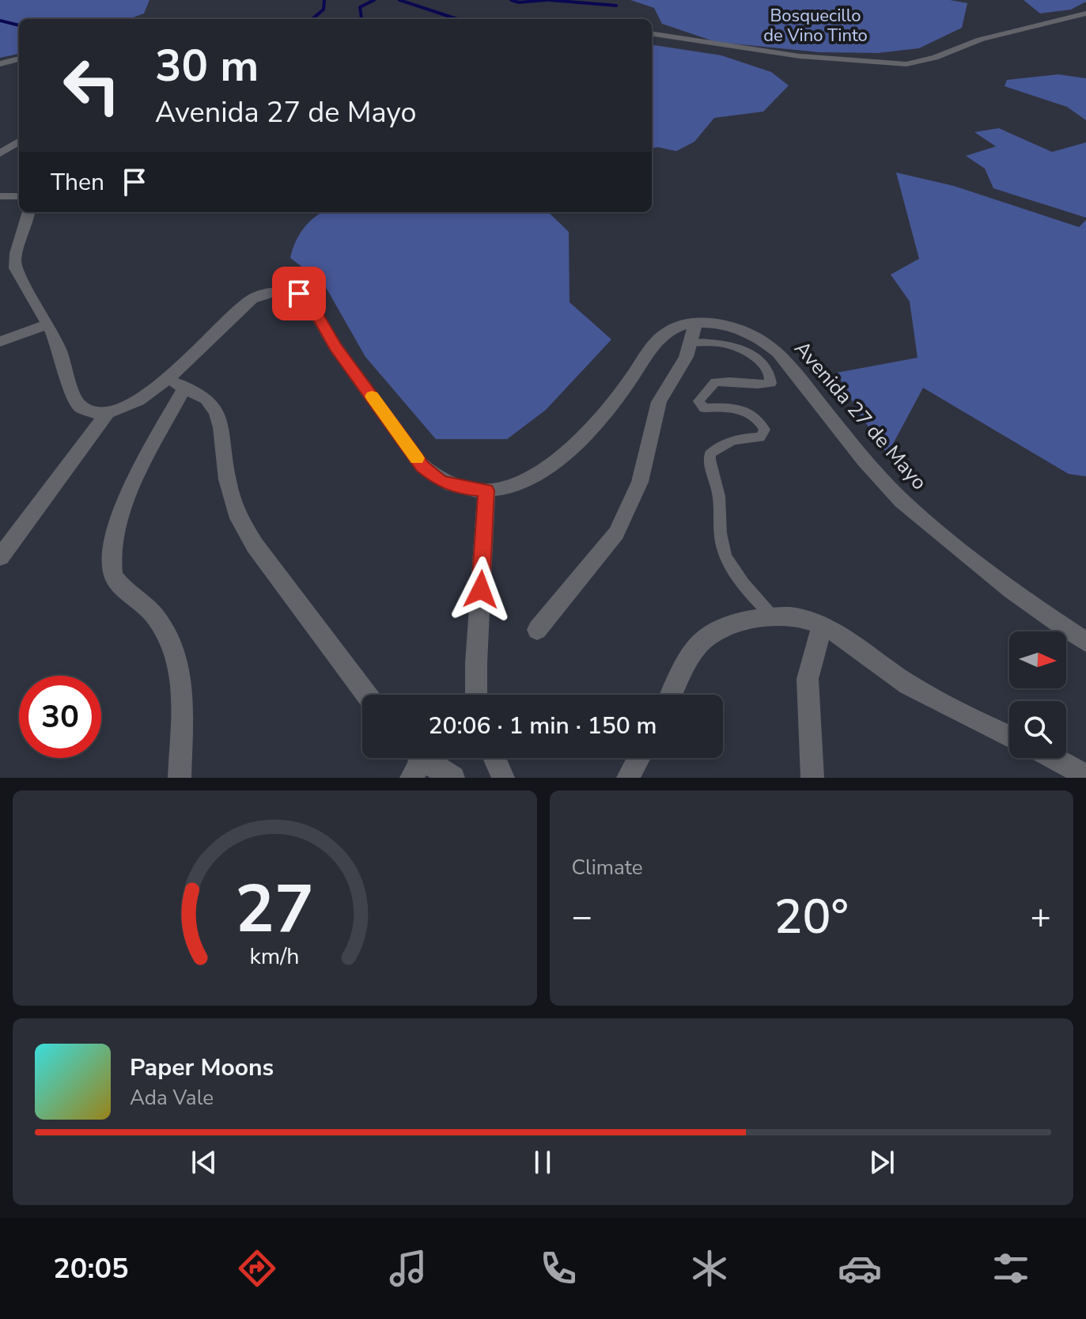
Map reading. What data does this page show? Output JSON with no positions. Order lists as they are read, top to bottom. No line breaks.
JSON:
{"streets":{"street":["Avenida 27 de Mayo"]},"parks":["Bosquecillo de Vino Tinto"],"north":"right","page":{"turn":["30 m","Avenida 27 de Mayo"],"then":"Then","limit":"30","trip":"20:06 · 1 min · 150 m","tile":"Climate","heat":["−","20°","+"],"song":["Paper Moons","Ada Vale"],"tabs":"20:05","gauge":["27","km/h"]}}
